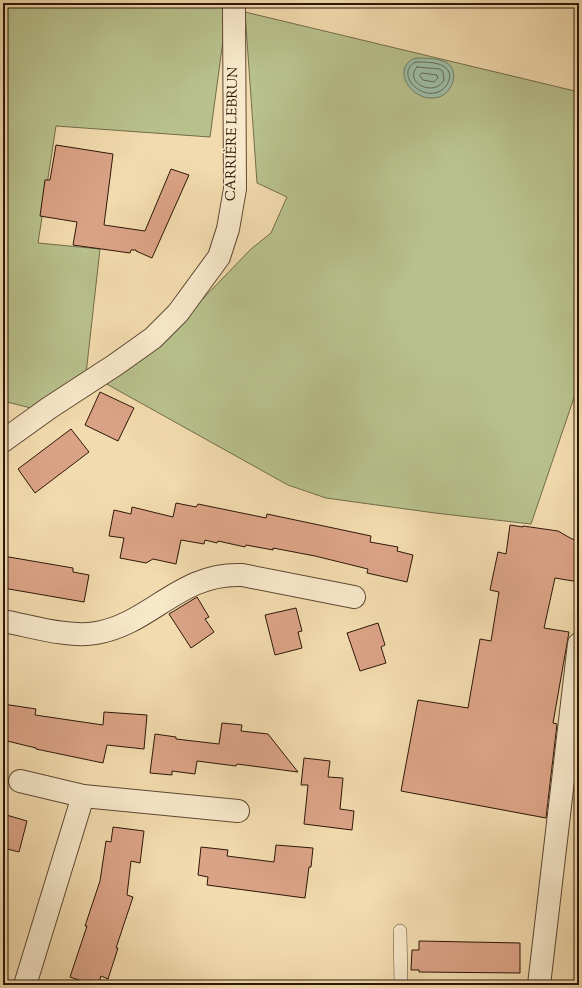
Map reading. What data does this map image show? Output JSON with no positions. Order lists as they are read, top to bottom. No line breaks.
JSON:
{"streets":{"street":["CARRIÈRE LEBRUN"]}}
